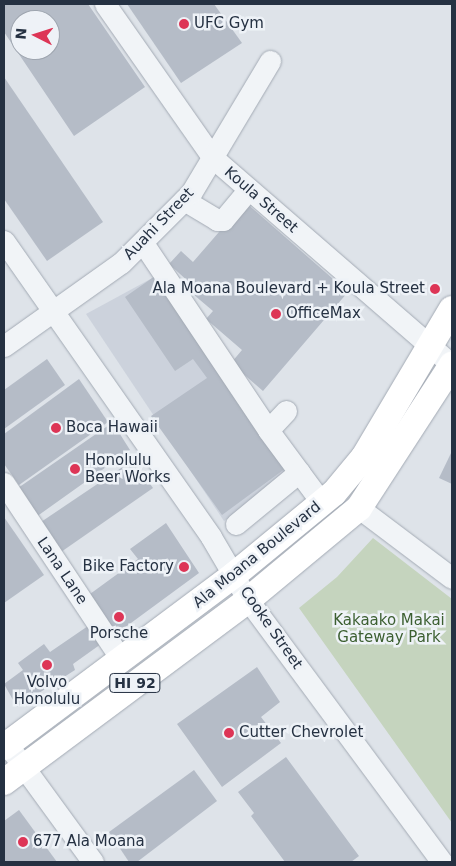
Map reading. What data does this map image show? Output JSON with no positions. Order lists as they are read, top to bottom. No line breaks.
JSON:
{"streets":{"main road":["Ala Moana Boulevard","HI 92"],"street":["Koula Street","Auahi Street","Lana Lane","Cooke Street"]},"crossings":[["Koula Street","Auahi Street"],["Koula Street","Ala Moana Boulevard"],["Auahi Street","Cooke Street"],["Ala Moana Boulevard","Lana Lane"],["Ala Moana Boulevard","Cooke Street"]],"parks":["Kakaako Makai Gateway Park"],"places":["UFC Gym","Ala Moana Boulevard + Koula Street","OfficeMax","Boca Hawaii","Honolulu Beer Works","Bike Factory","Porsche","Volvo Honolulu","Cutter Chevrolet","677 Ala Moana"],"north":"left"}
